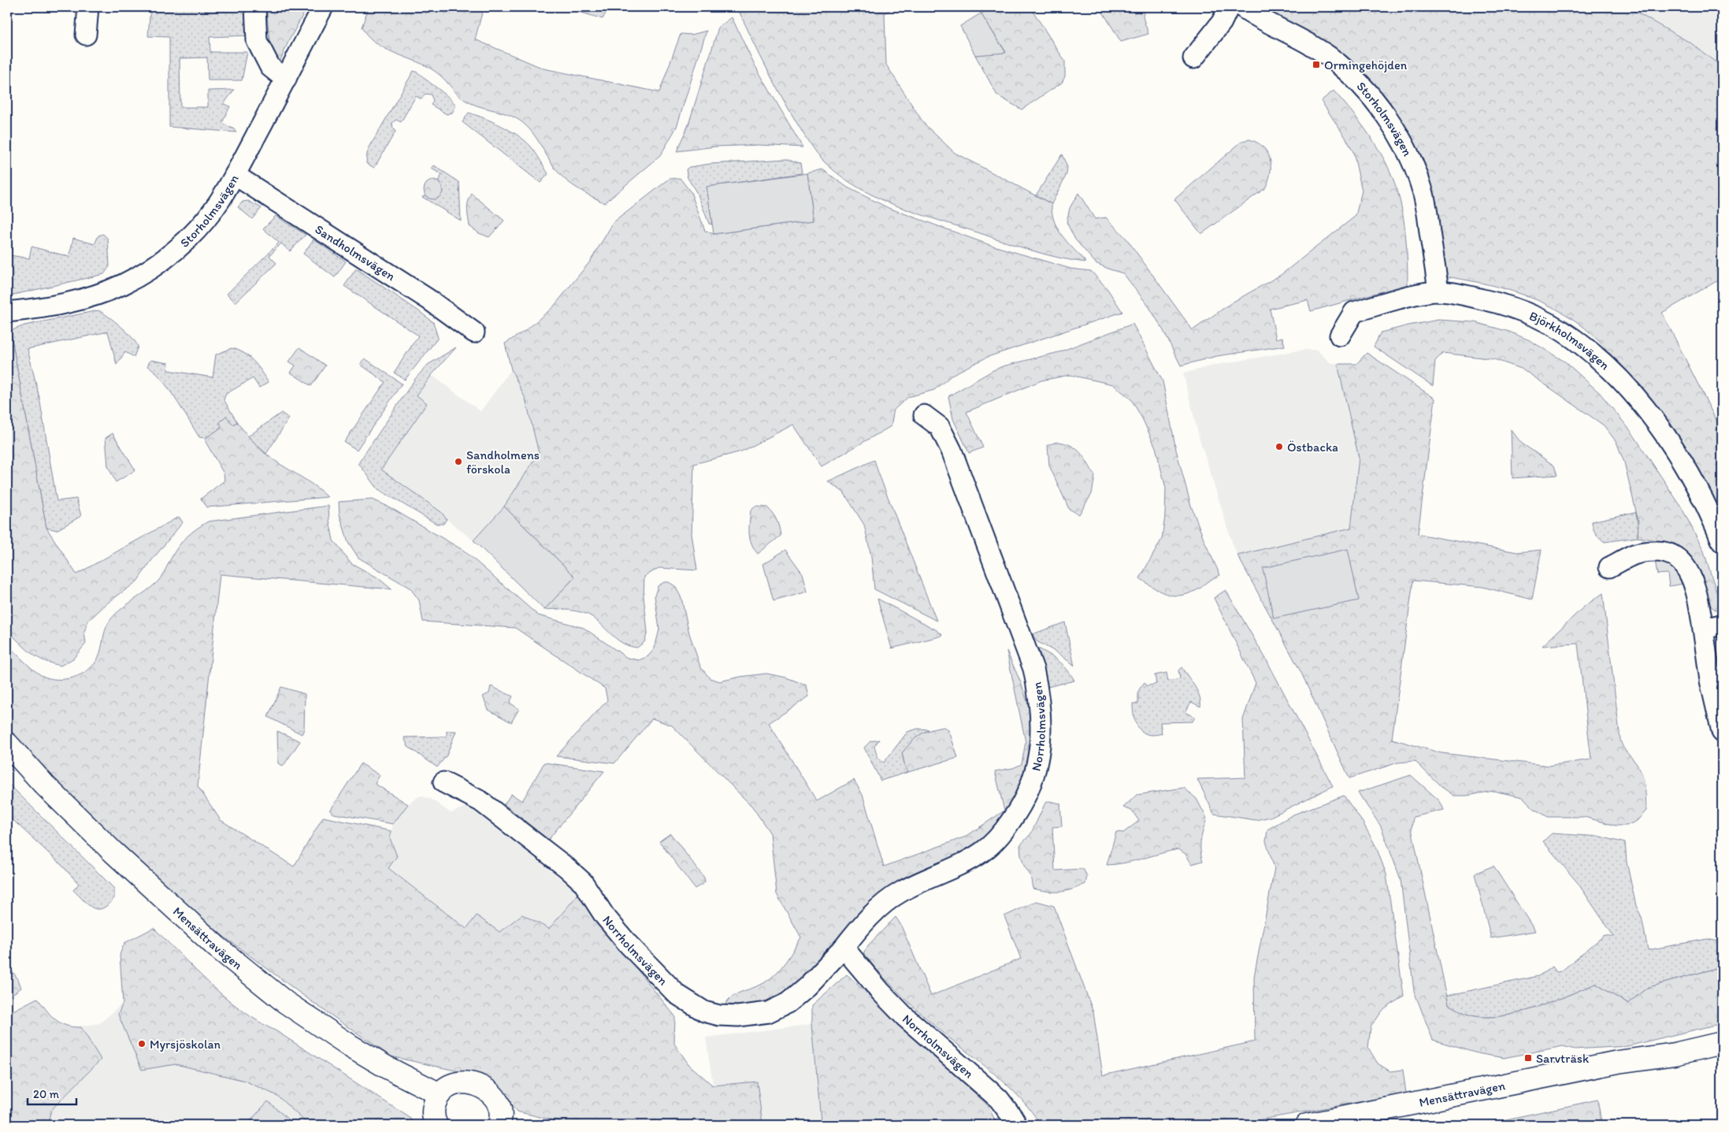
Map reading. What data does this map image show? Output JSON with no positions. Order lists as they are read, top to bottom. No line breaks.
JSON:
{"streets":{"street":["Storholmsvägen","Sandholmsvägen","Björkholmsvägen","Norrholmsvägen","Mensättravägen"]},"crossings":[["Storholmsvägen","Sandholmsvägen"],["Storholmsvägen","Björkholmsvägen"]],"places":{"transit":["Ormingehöjden","Sarvträsk"],"other":["Östbacka","Sandholmens förskola","Myrsjöskolan"]},"scale_bar":"20 m"}
